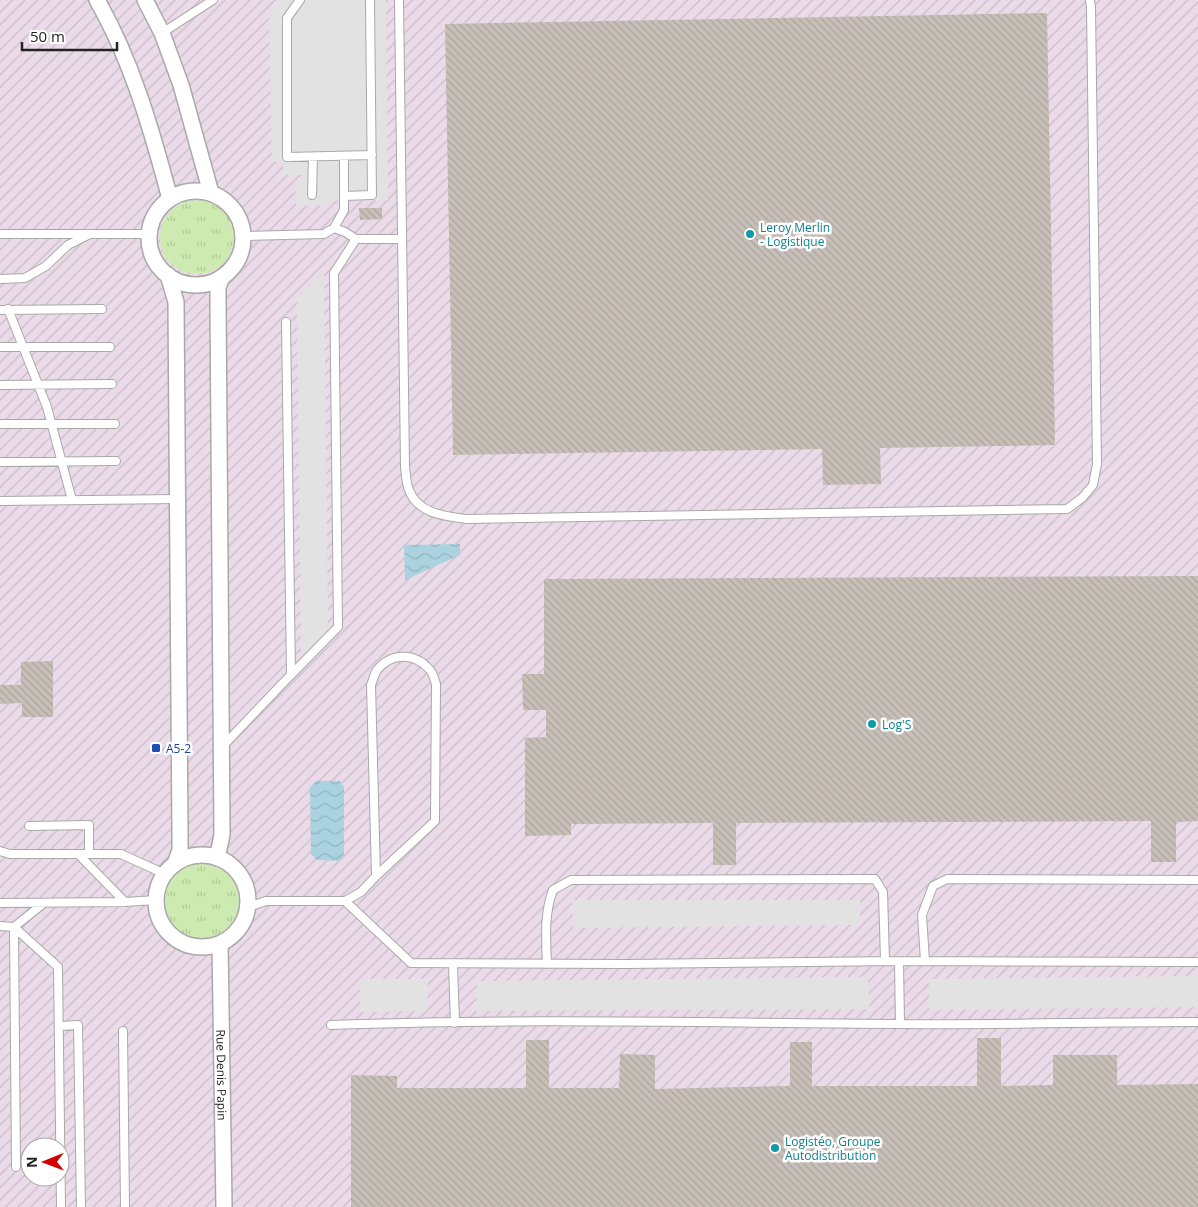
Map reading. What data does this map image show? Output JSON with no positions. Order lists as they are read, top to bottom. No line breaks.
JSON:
{"streets":{"street":["Rue Denis Papin"]},"places":{"other":["Leroy Merlin - Logistique","Log'S","Logistéo, Groupe Autodistribution"],"transit":["A5-2"]},"scale_bar":"50 m","north":"left"}
